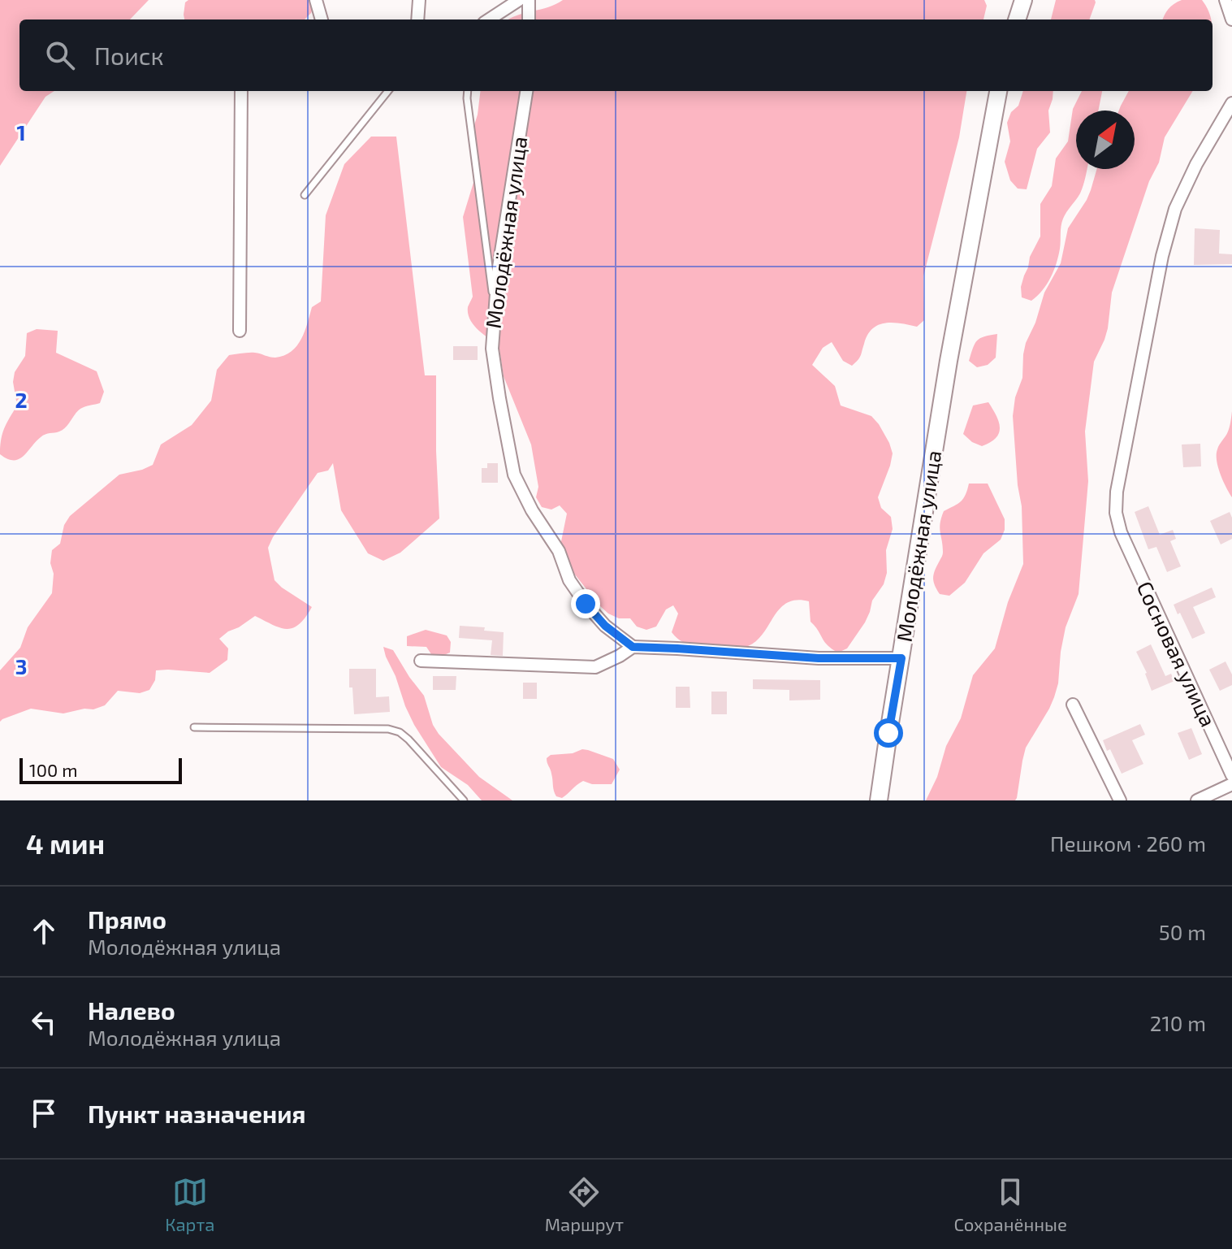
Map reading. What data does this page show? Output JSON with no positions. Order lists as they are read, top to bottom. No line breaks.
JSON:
{"streets":{"street":["Молодёжная улица","Сосновая улица"]},"scale_bar":"100 m","north":"top right","page":{"search":"Поиск","scale":"100 m","heading":["4 мин","Пешком · 260 m"],"list":[["Прямо","Молодёжная улица","50 m"],["Налево","Молодёжная улица","210 m"],"Пункт назначения"],"nav":["Карта","Маршрут","Сохранённые"]},"grid":{"rows":["1","2","3"]}}
